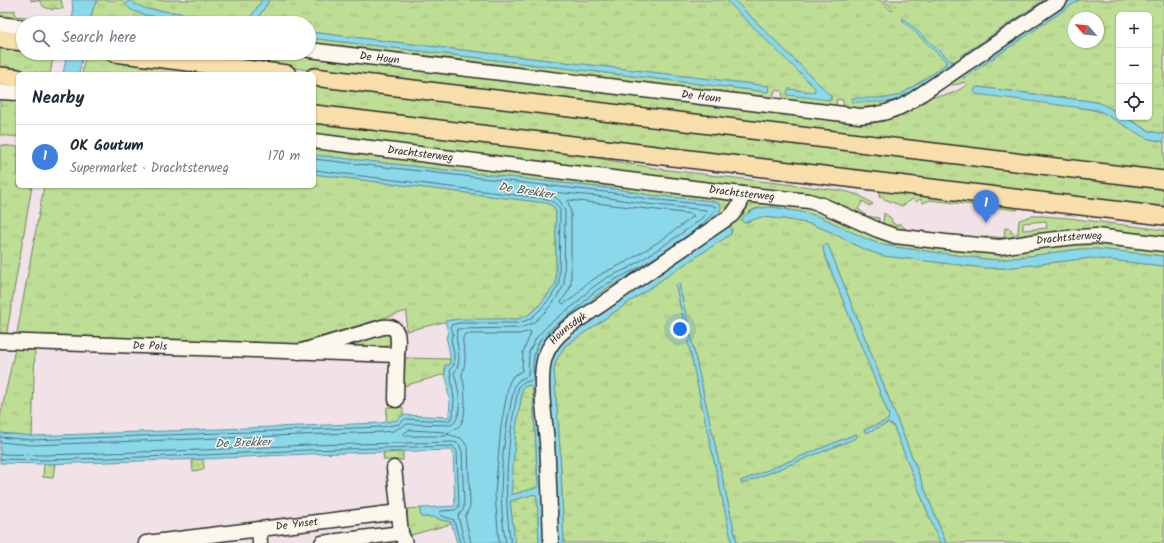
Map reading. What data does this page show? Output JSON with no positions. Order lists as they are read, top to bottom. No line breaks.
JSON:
{"streets":{"street":["De Houn","Drachtsterweg","Hounsdyk","De Pols","De Ynset"]},"crossings":[["Drachtsterweg","Hounsdyk"]],"water":["De Brekker"],"north":"top left","page":{"map_buttons":["+","−"],"search":"Search here","heading":"Nearby","list":[{"mark":"1","name":"OK Goutum","note":"Supermarket · Drachtsterweg","value":"170 m"}],"pins":"1"}}
